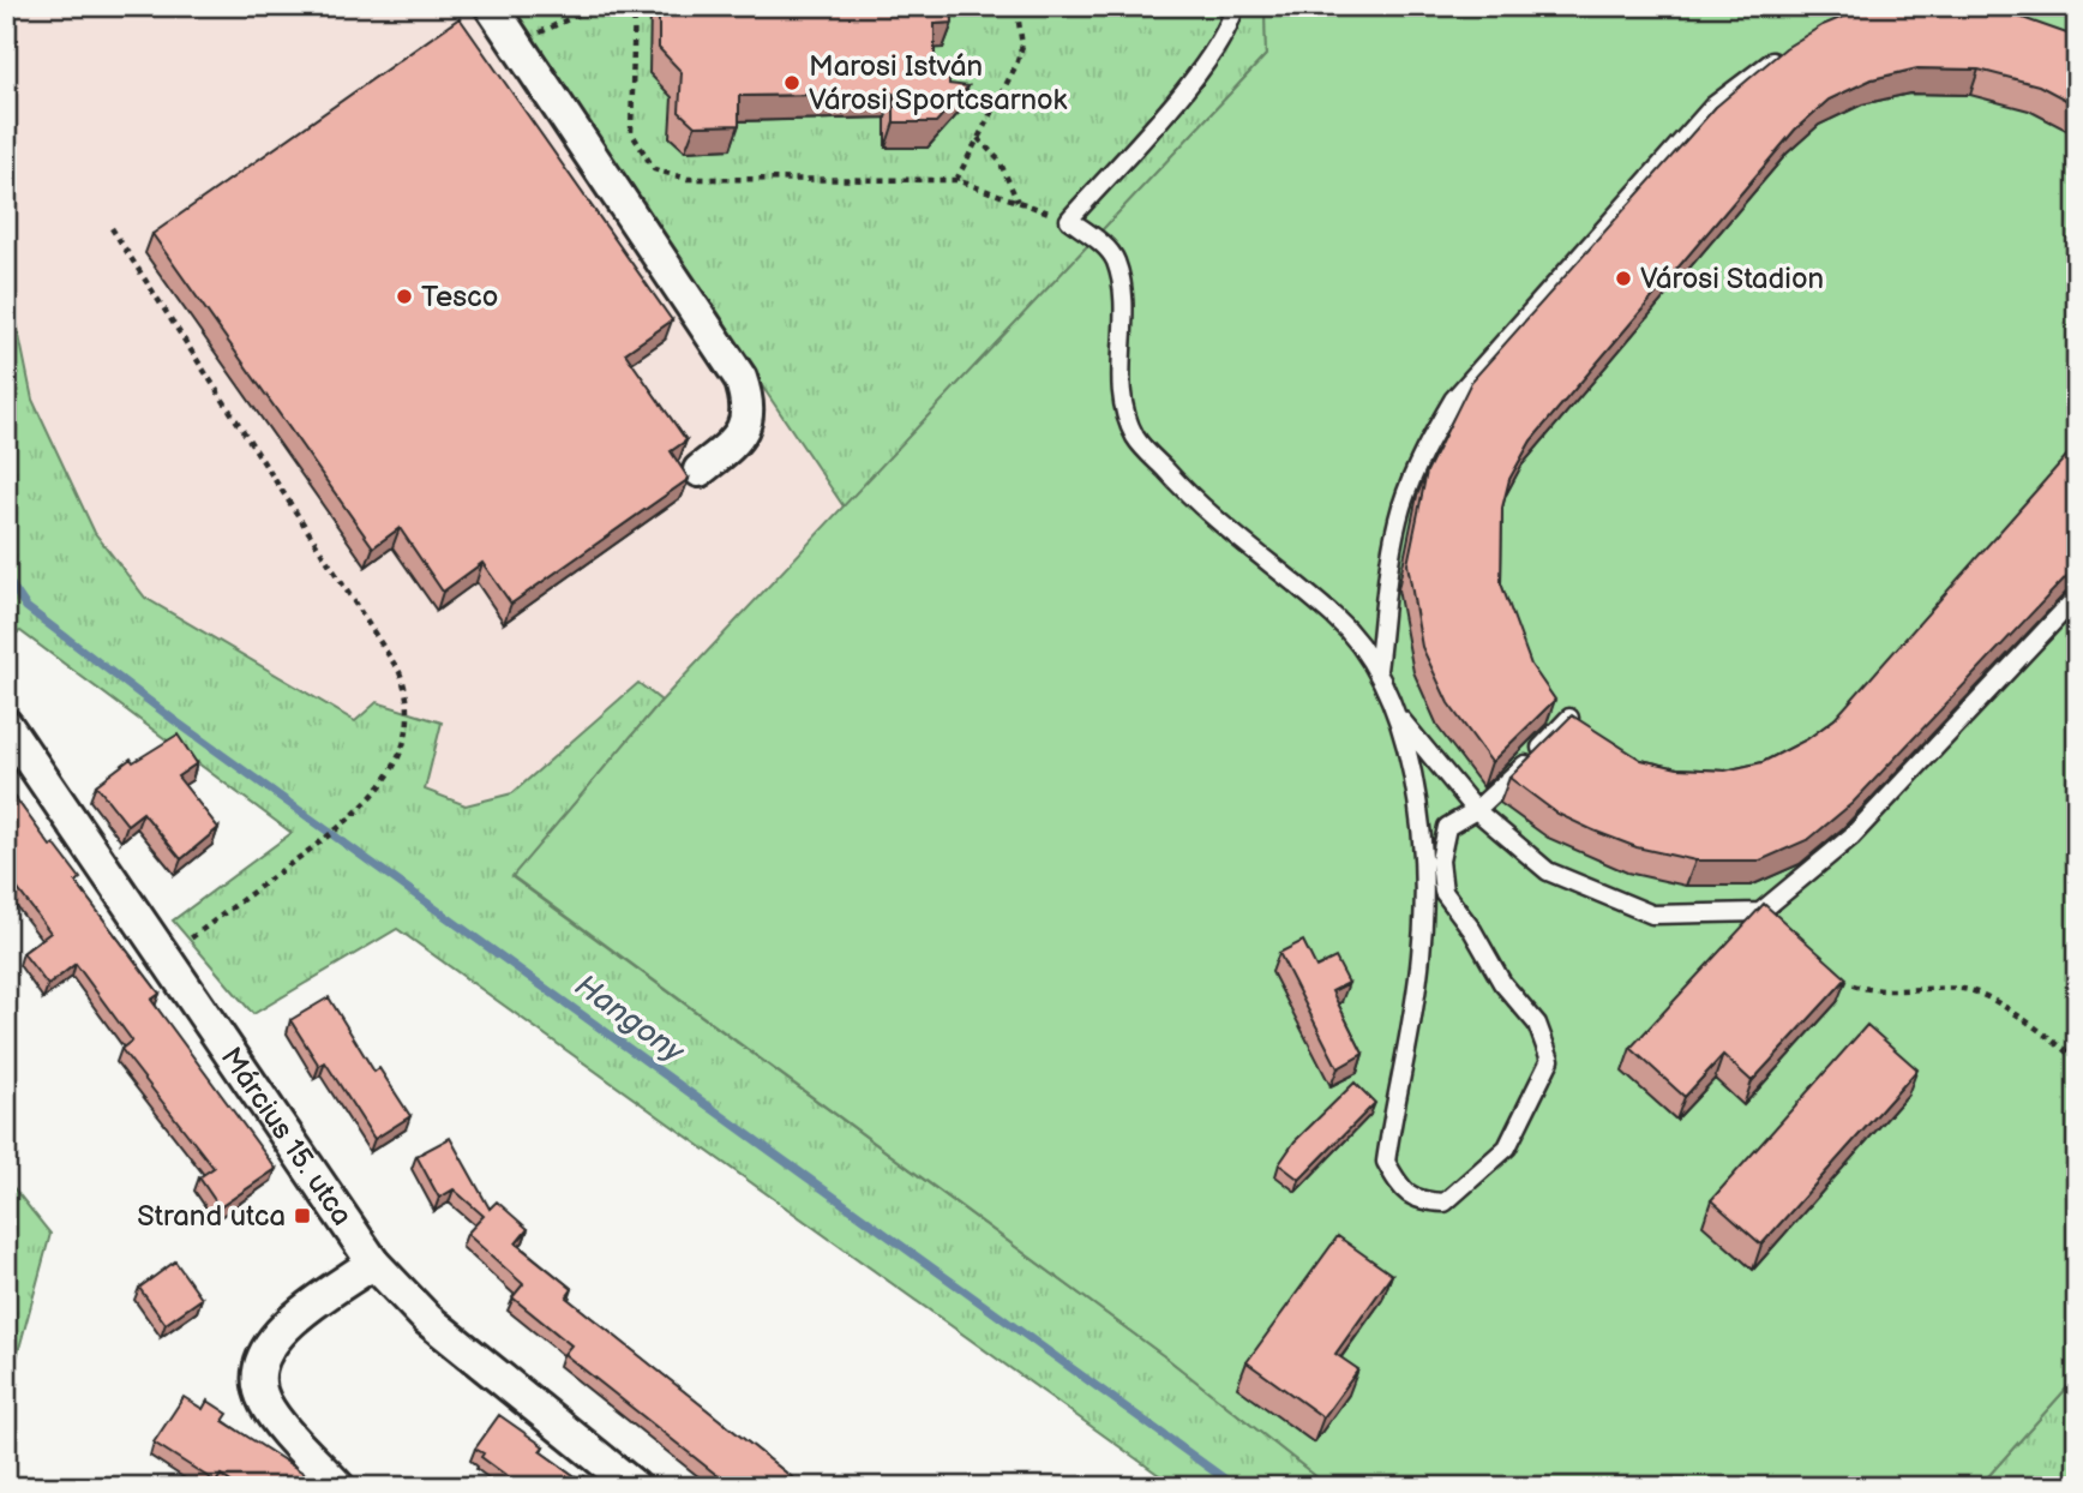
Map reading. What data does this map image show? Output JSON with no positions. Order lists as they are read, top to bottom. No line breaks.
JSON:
{"streets":{"street":["Március 15. utca"]},"water":["Hangony"],"places":{"other":["Marosi István Városi Sportcsarnok","Városi Stadion","Tesco"],"transit":["Strand utca"]}}
